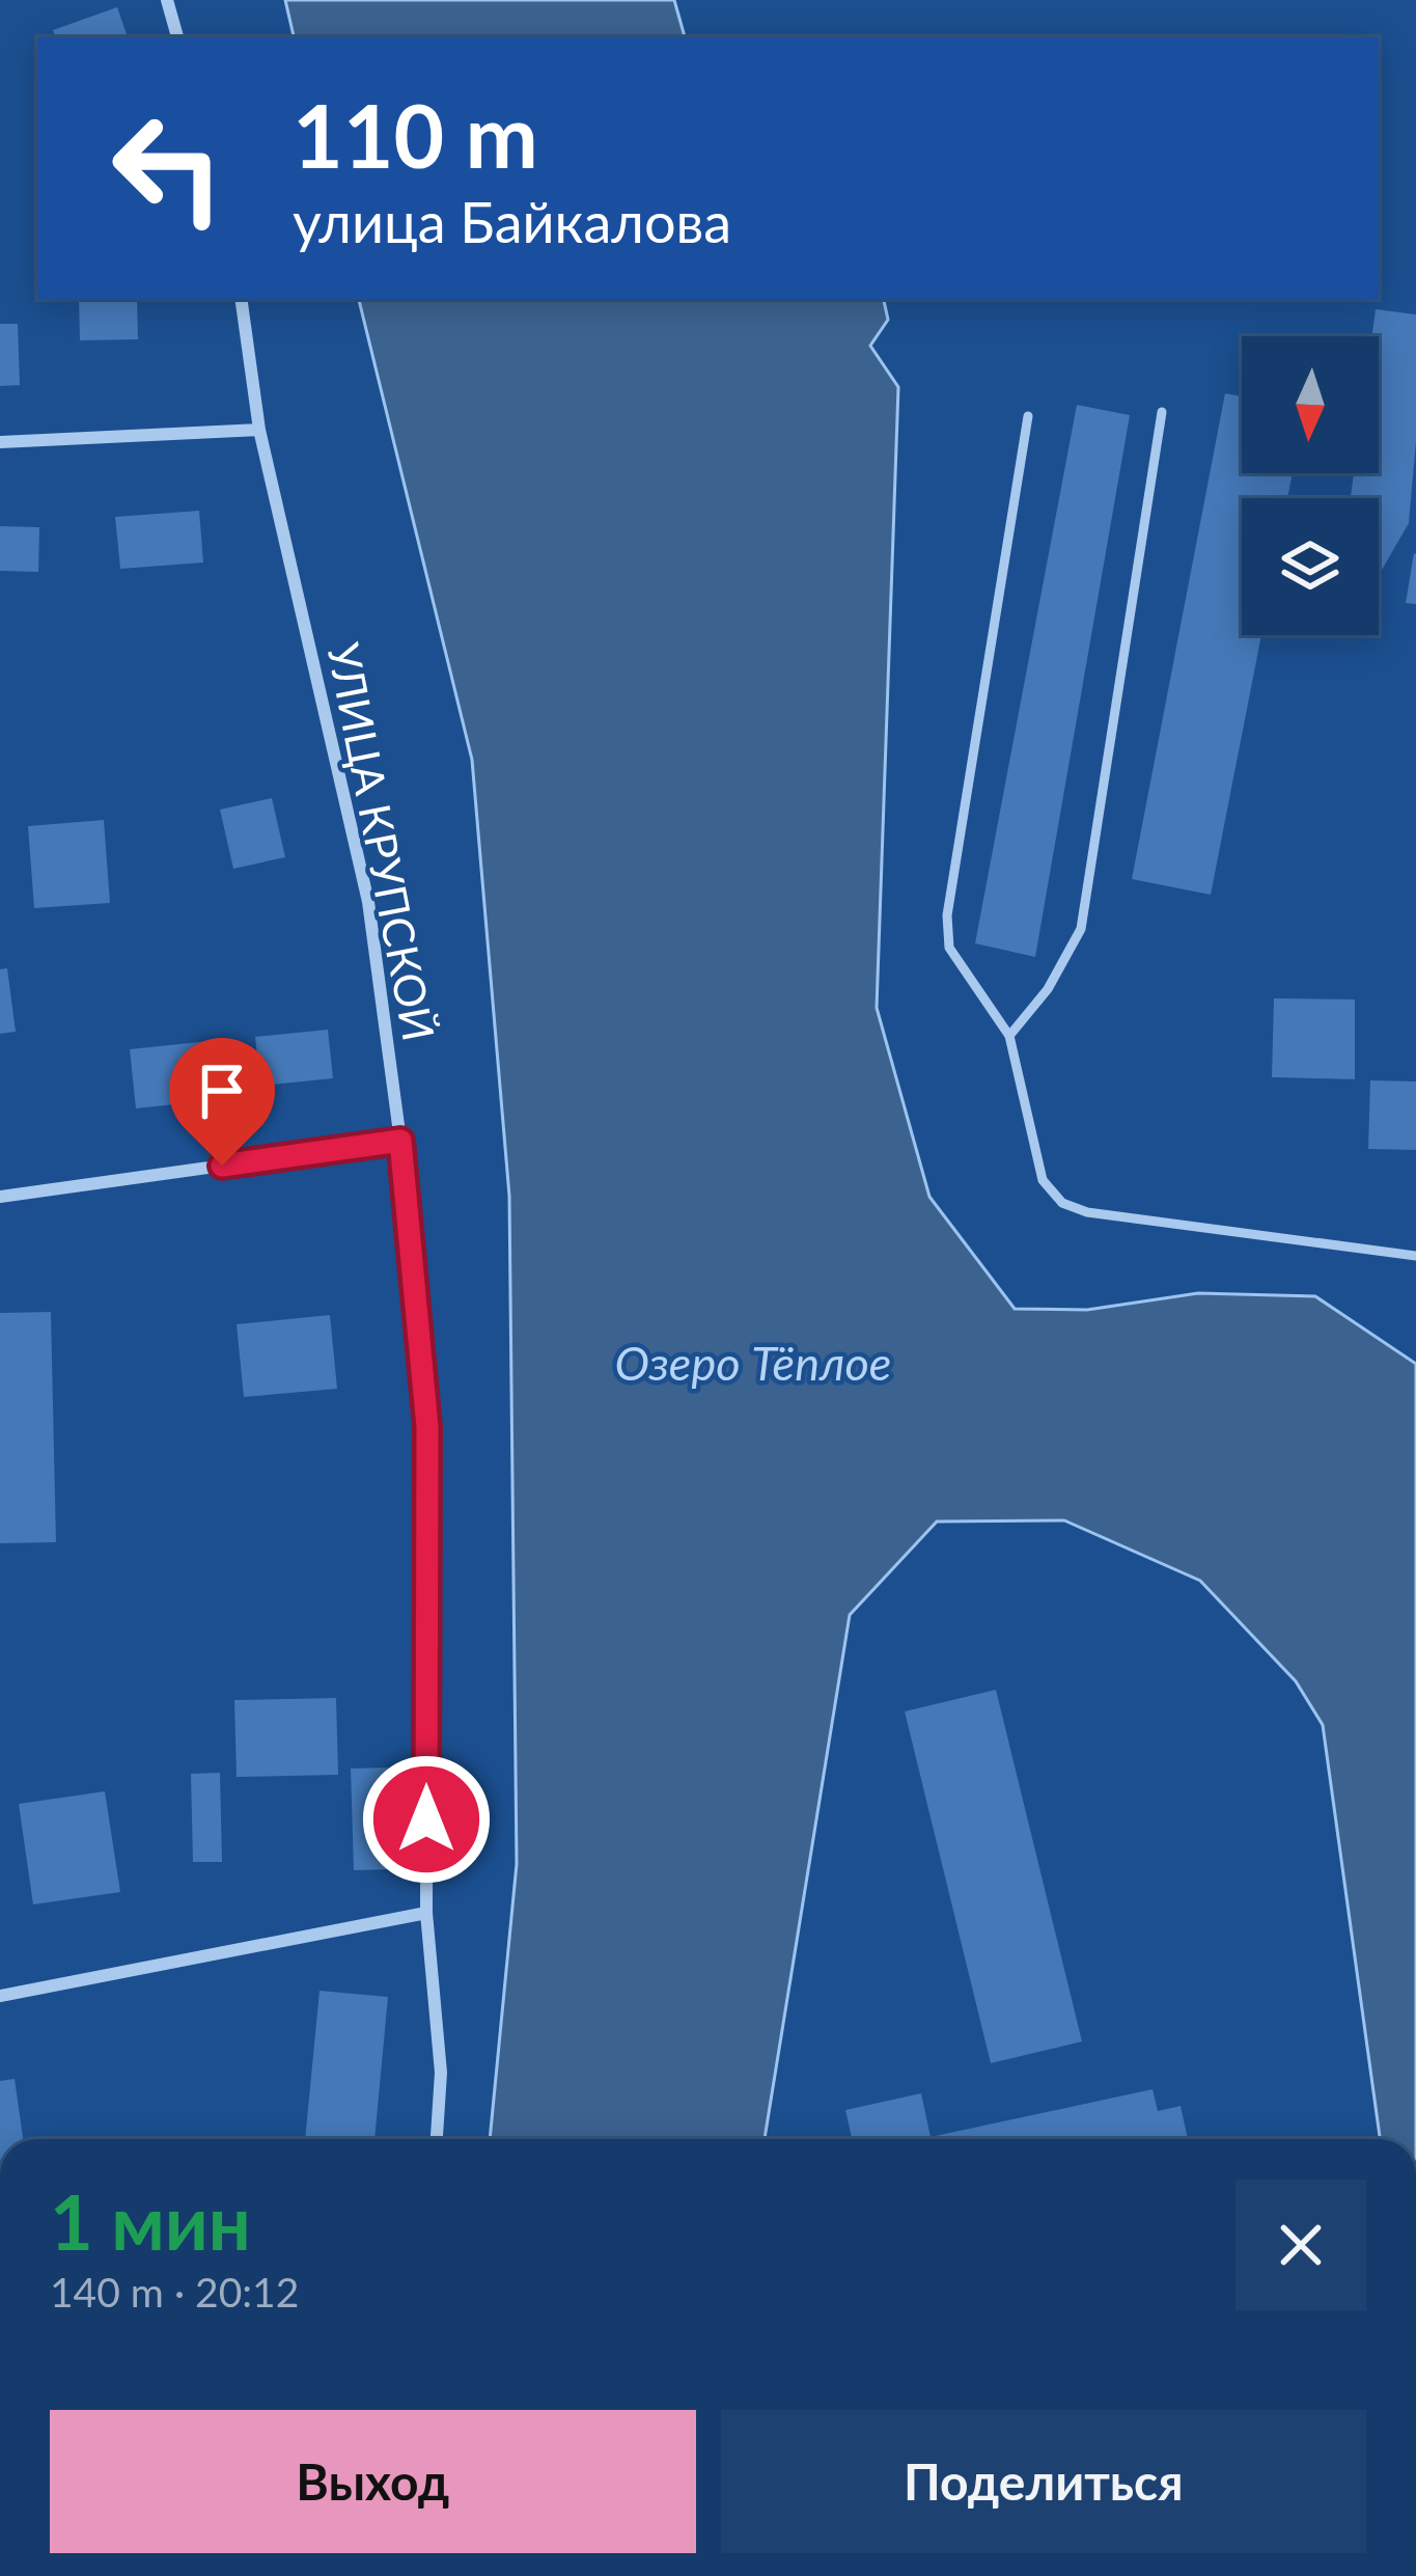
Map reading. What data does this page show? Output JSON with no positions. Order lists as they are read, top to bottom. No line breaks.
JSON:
{"streets":{"street":["УЛИЦА КРУПСКОЙ"]},"water":["Озеро Тёплое"],"north":"bottom","page":{"turn":["110 m","улица Байкалова"],"heading":["1 мин","140 m · 20:12"],"buttons":["Выход","Поделиться"]}}
